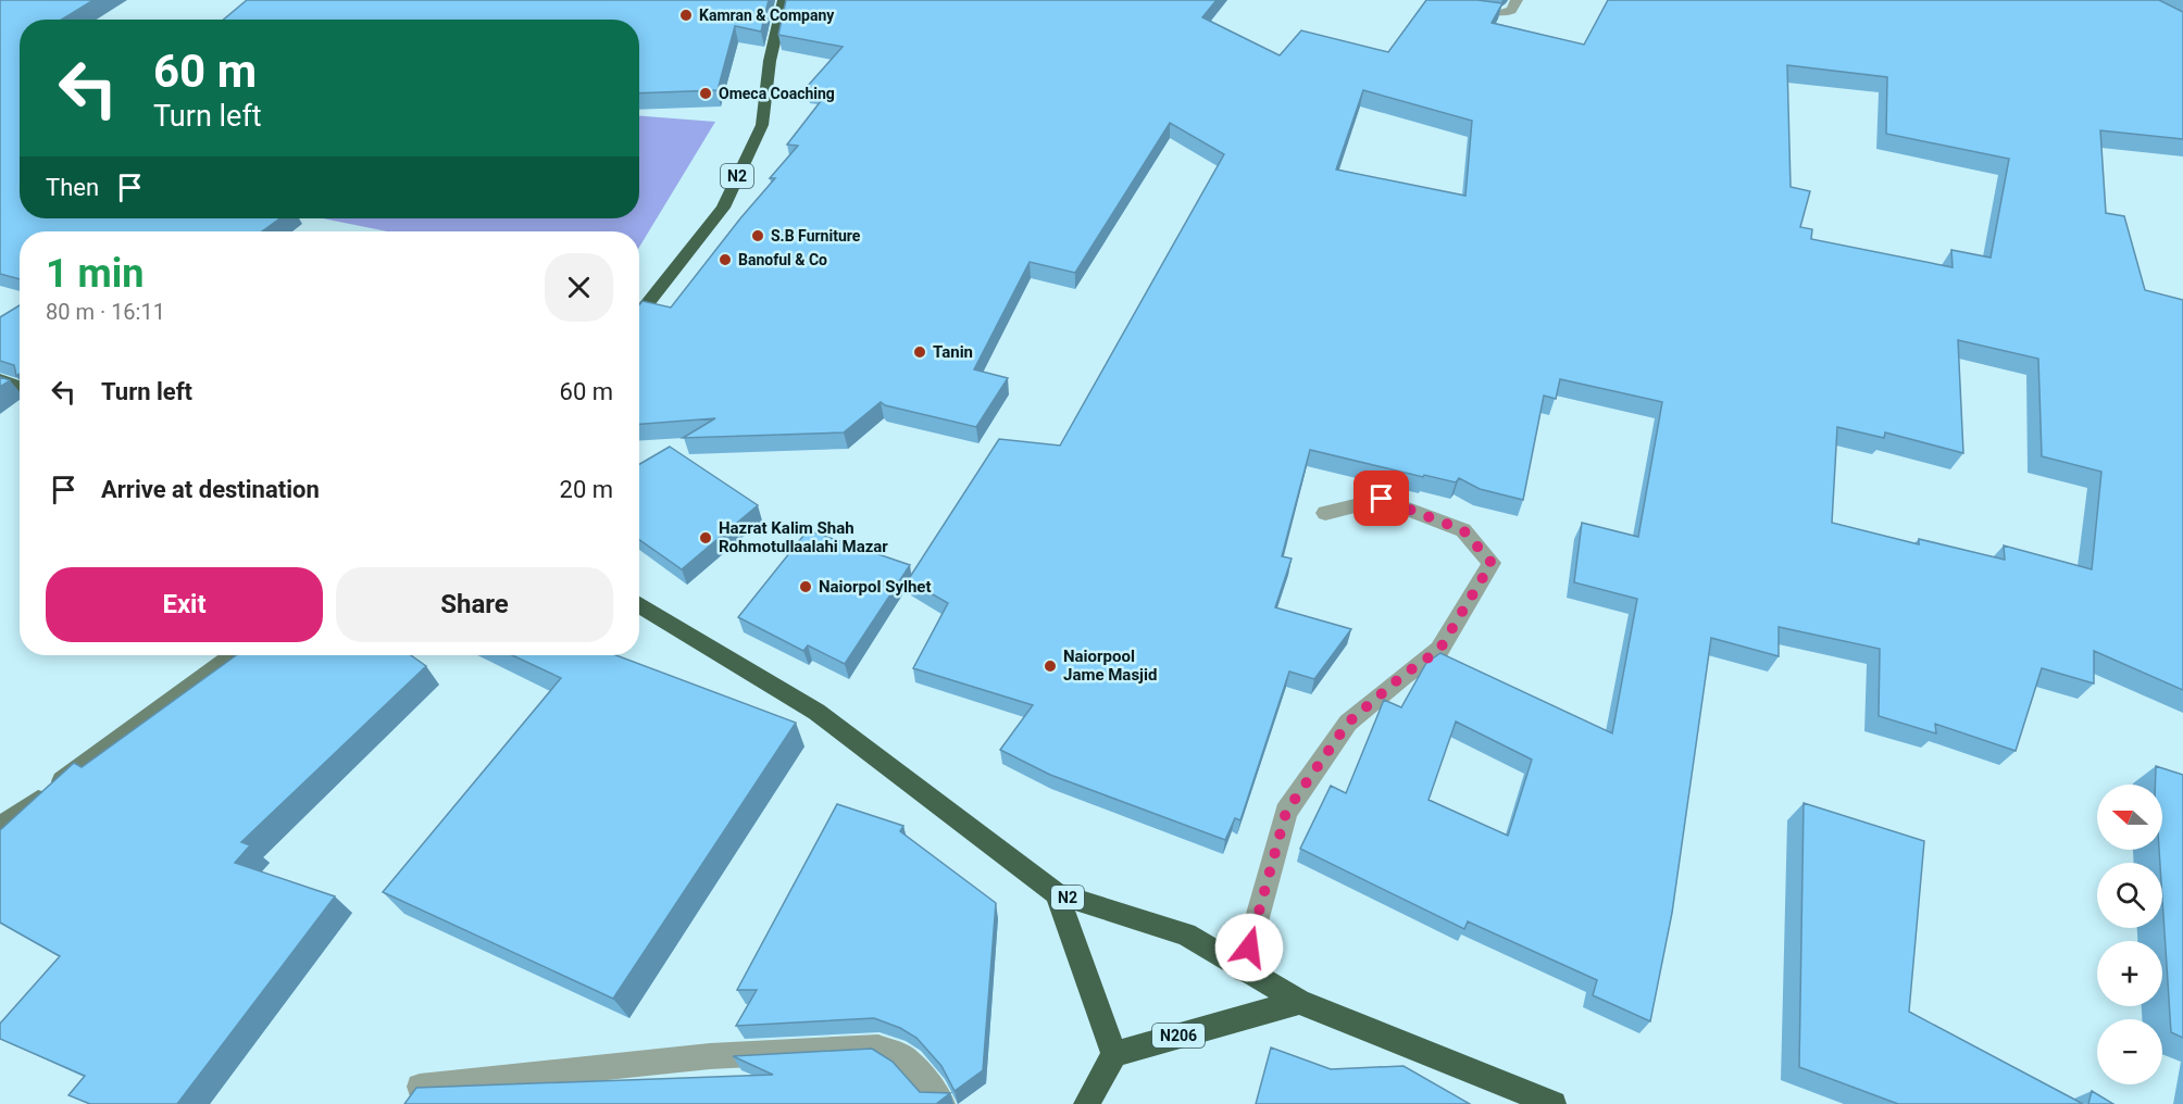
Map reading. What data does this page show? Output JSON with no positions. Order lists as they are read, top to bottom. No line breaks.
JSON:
{"streets":{"highway":["N2","N206"]},"crossings":[["N2","N206"]],"places":["Kamran & Company","Omeca Coaching","S.B Furniture","Banoful & Co","Tanin","Hazrat Kalim Shah Rohmotullaalahi Mazar","Naiorpol Sylhet","Naiorpool Jame Masjid"],"north":"left","page":{"turn":["60 m","Turn left"],"then":"Then","heading":["1 min","80 m · 16:11"],"list":[{"name":"Turn left","value":"60 m"},{"name":"Arrive at destination","value":"20 m"}],"buttons":["Exit","Share"],"map_buttons":["+","−"]}}
